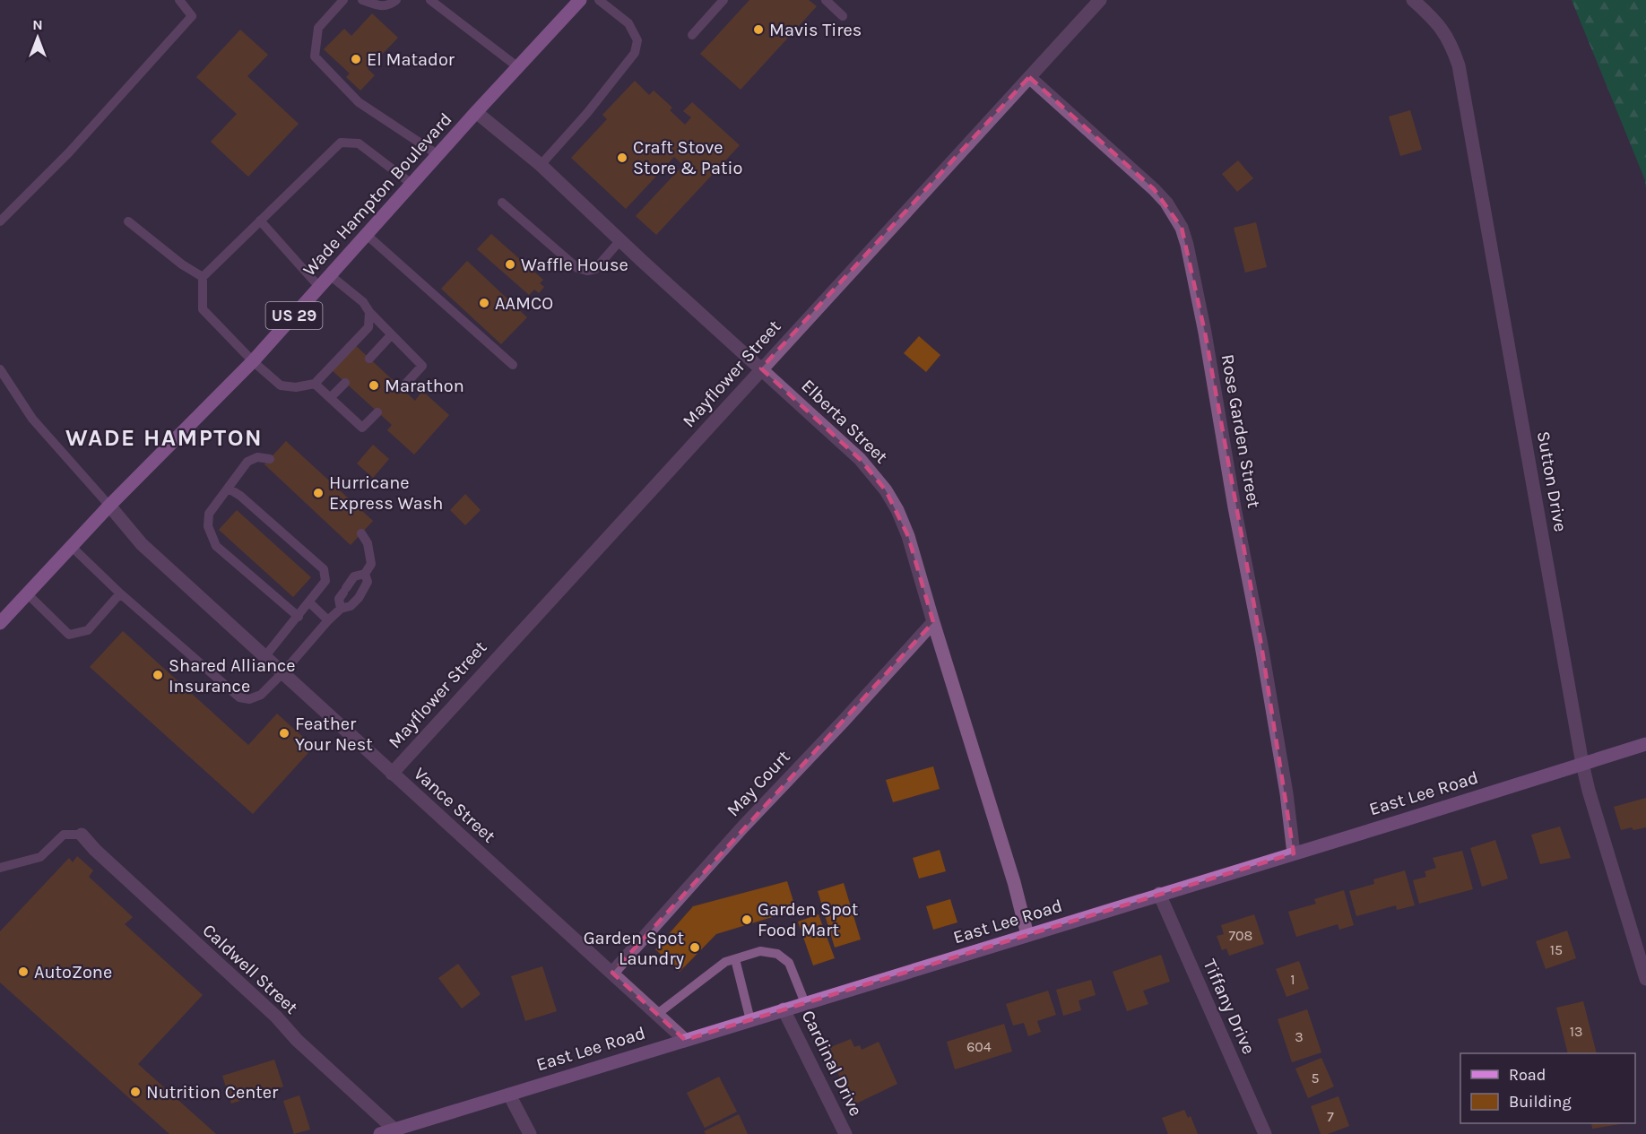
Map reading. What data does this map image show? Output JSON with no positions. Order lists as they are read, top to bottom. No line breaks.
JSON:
{"streets":{"main road":["Wade Hampton Boulevard","US 29"],"street":["Mayflower Street","Elberta Street","Rose Garden Street","Sutton Drive","May Court","East Lee Road","Vance Street","Caldwell Street","Tiffany Drive","Cardinal Drive"]},"crossings":[["Wade Hampton Boulevard","Elberta Street"],["Wade Hampton Boulevard","Vance Street"],["Mayflower Street","Elberta Street"],["Mayflower Street","Rose Garden Street"],["Mayflower Street","Vance Street"],["Elberta Street","May Court"],["Elberta Street","East Lee Road"],["Rose Garden Street","East Lee Road"],["Sutton Drive","East Lee Road"],["May Court","Vance Street"],["East Lee Road","Vance Street"],["East Lee Road","Caldwell Street"],["East Lee Road","Tiffany Drive"],["East Lee Road","Cardinal Drive"]],"districts":["WADE HAMPTON"],"places":["Mavis Tires","El Matador","Craft Stove Store & Patio","Waffle House","AAMCO","Marathon","Hurricane Express Wash","Shared Alliance Insurance","Feather Your Nest","Garden Spot Food Mart","Garden Spot Laundry","AutoZone","Nutrition Center"],"house_numbers":["708","15","1","13","3","604","5","7"],"legend":["Road","Building"],"north":"top"}
